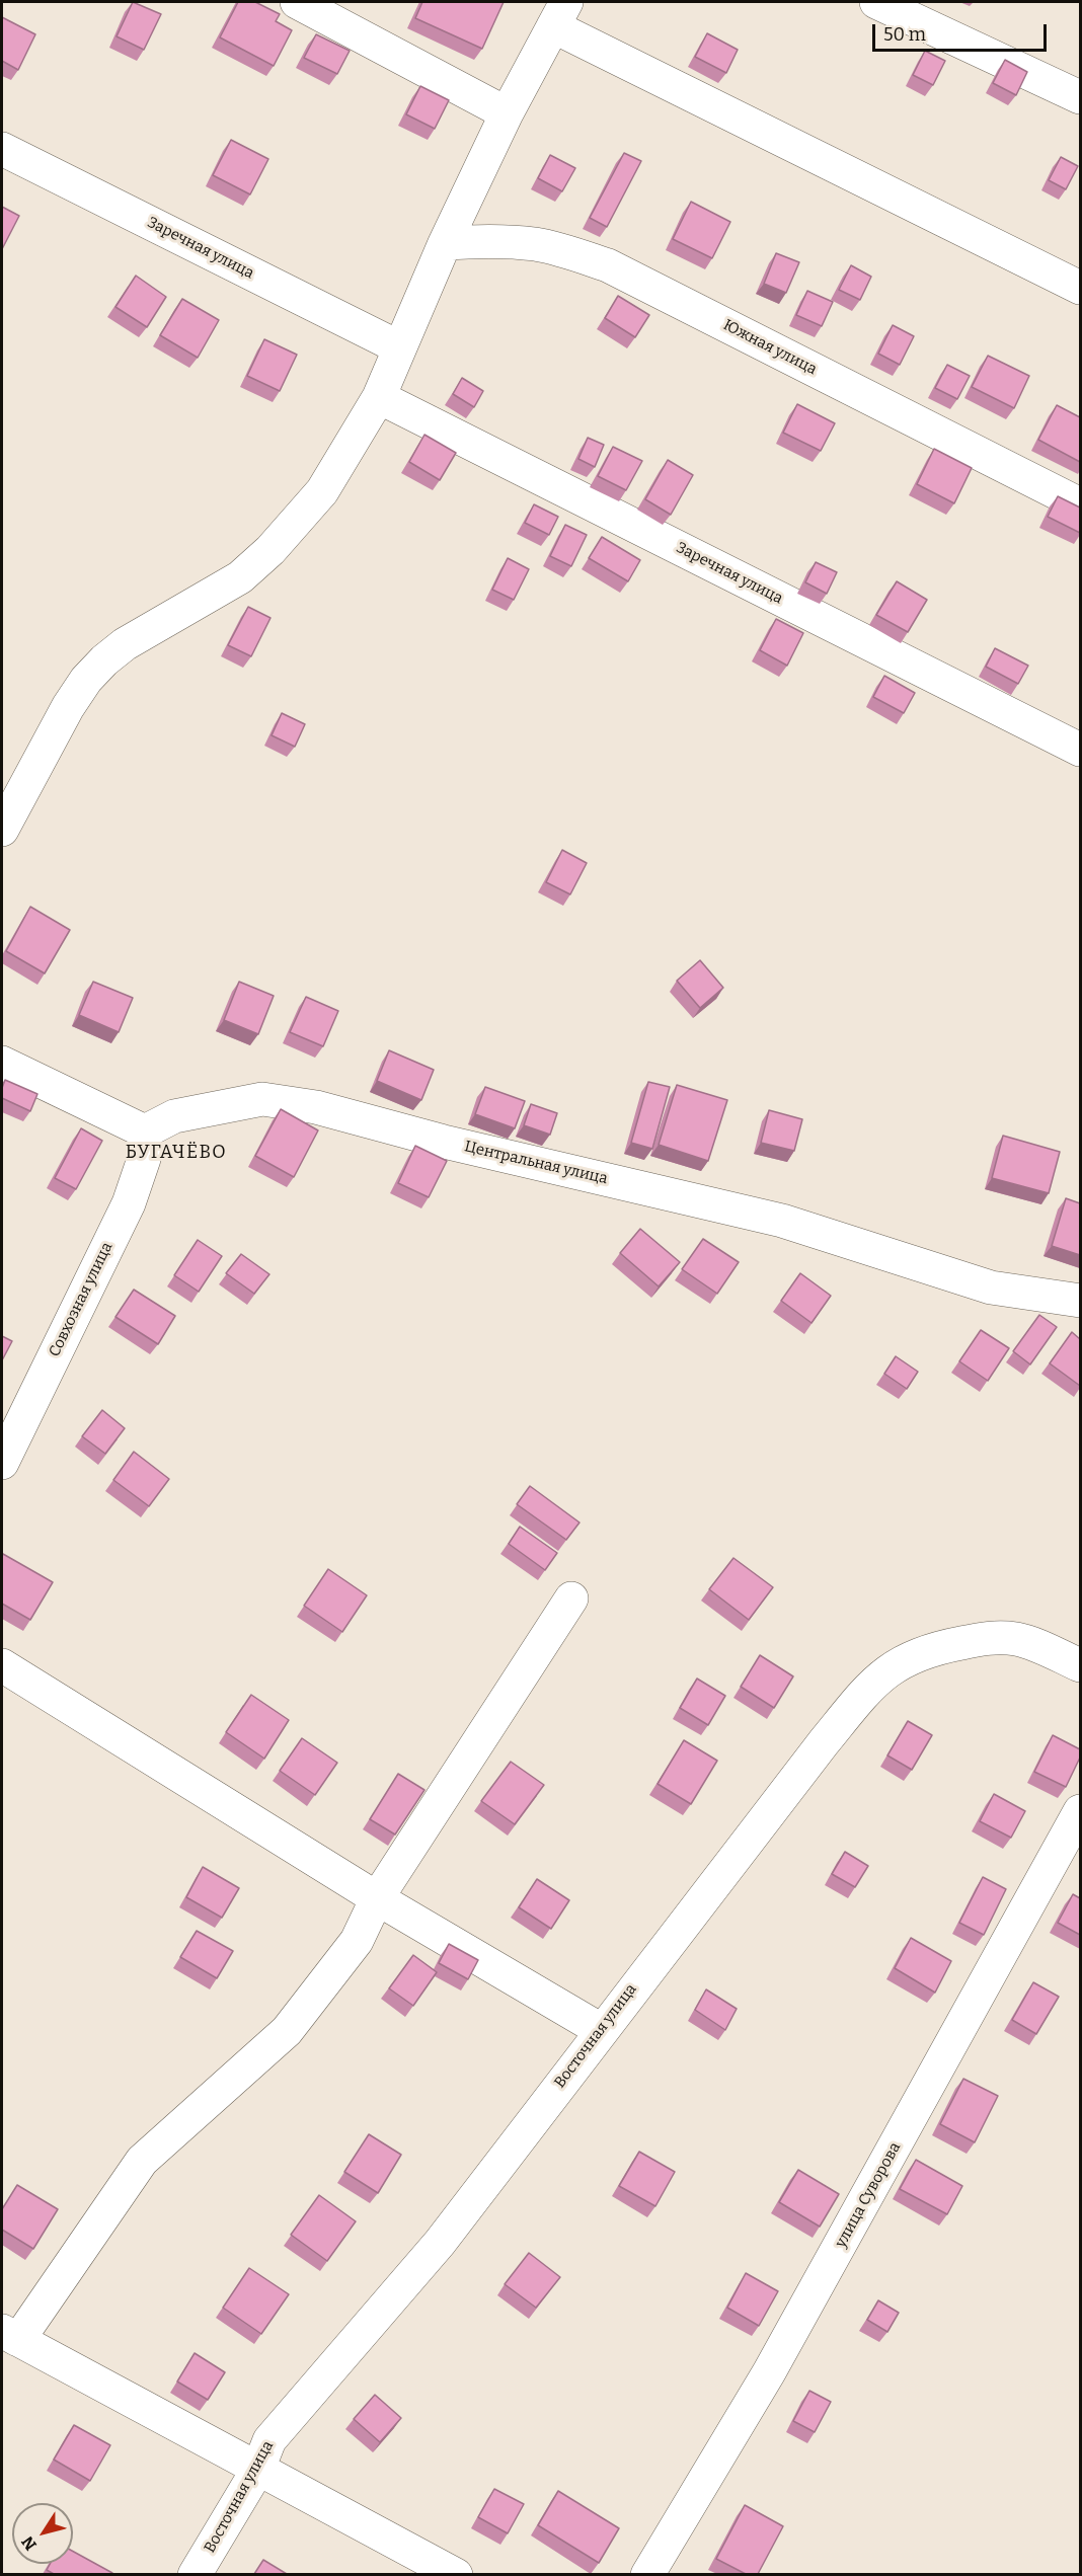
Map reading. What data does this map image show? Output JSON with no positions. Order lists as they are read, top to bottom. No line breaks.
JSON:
{"streets":{"street":["Заречная улица","Южная улица","Центральная улица","Совхозная улица","Восточная улица","улица Суворова"]},"crossings":[["Центральная улица","Совхозная улица"]],"districts":["БУГАЧЁВО"],"scale_bar":"50 m","north":"bottom left"}
